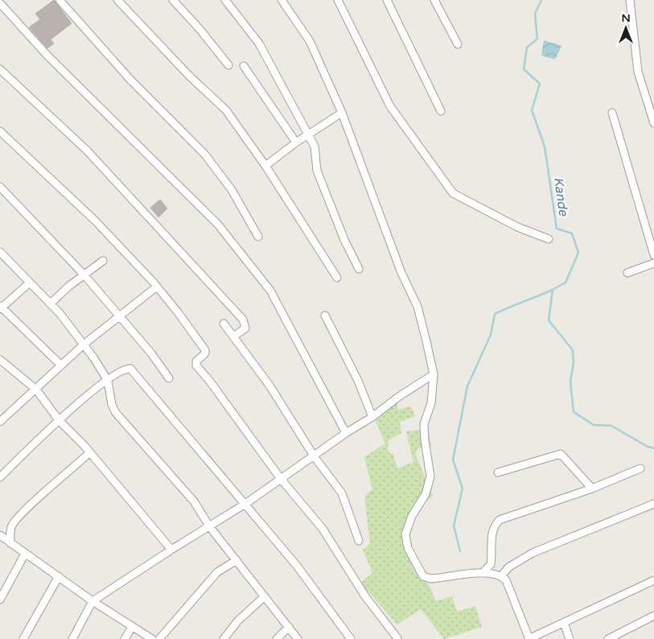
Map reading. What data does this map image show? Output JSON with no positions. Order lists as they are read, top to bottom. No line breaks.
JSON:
{"water":["Kande"],"north":"top"}
